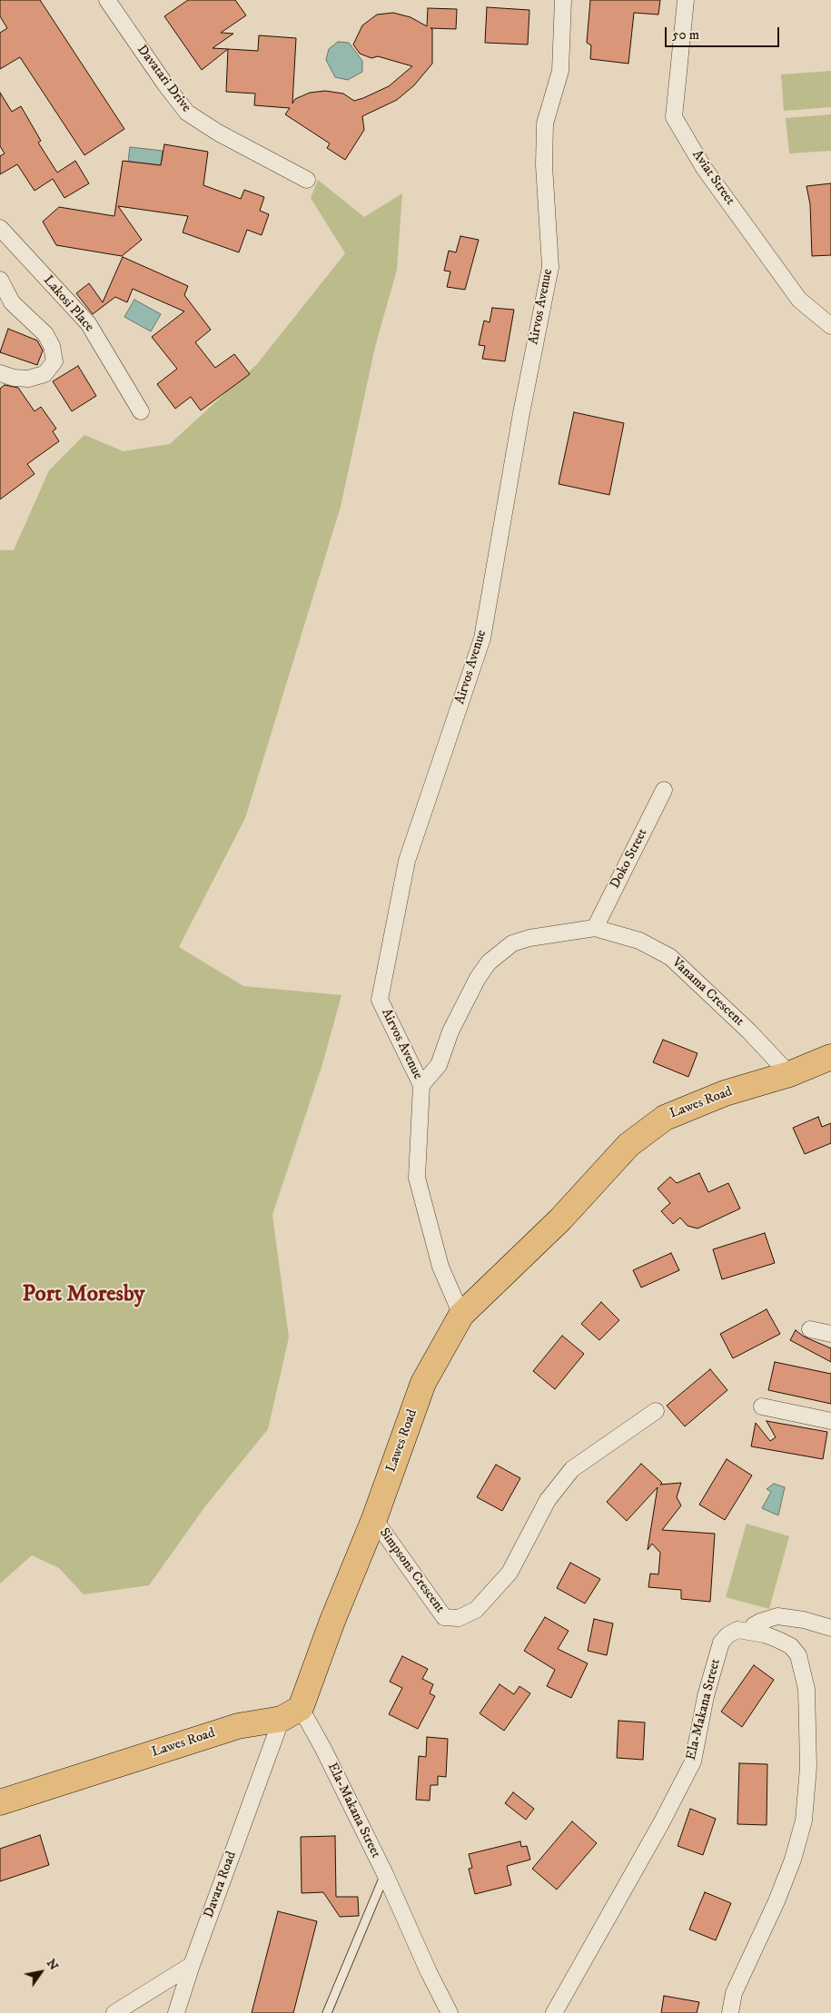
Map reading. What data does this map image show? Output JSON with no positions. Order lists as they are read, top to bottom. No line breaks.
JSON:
{"streets":{"main road":["Lawes Road"],"street":["Davatari Drive","Aviat Street","Lakosi Place","Airvos Avenue","Doko Street","Vanama Crescent","Simpsons Crescent","Ela-Makana Street","Davara Road"]},"crossings":[["Airvos Avenue","Vanama Crescent"],["Airvos Avenue","Lawes Road"],["Doko Street","Vanama Crescent"],["Vanama Crescent","Lawes Road"],["Lawes Road","Simpsons Crescent"],["Lawes Road","Ela-Makana Street"],["Lawes Road","Davara Road"],["Ela-Makana Street","Davara Road"]],"districts":["Port Moresby"],"scale_bar":"50 m","north":"top right"}
